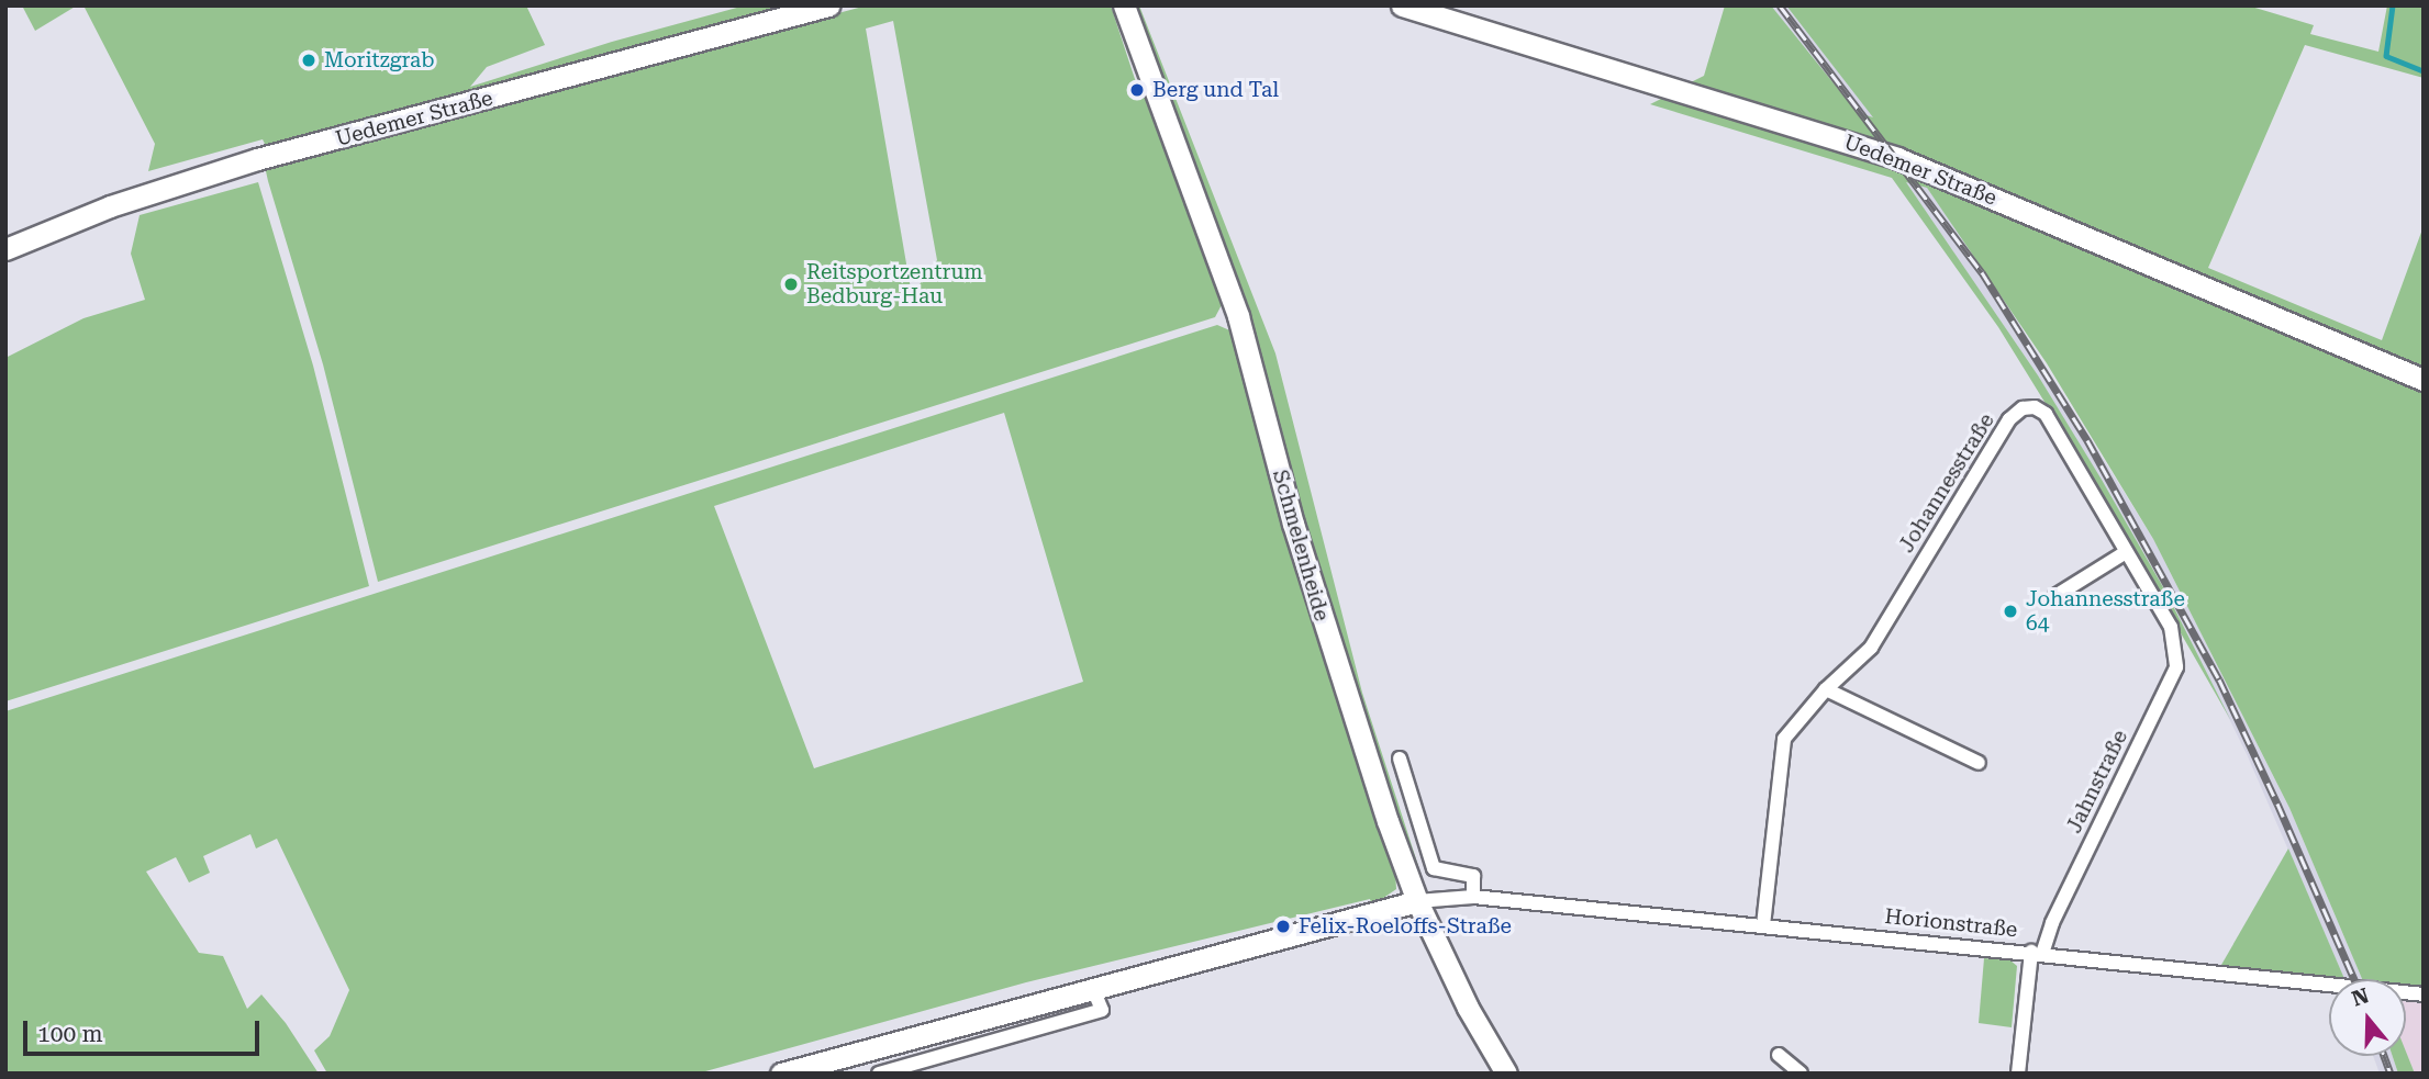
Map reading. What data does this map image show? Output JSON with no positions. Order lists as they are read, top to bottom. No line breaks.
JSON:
{"streets":{"main road":["Uedemer Straße","Schmelenheide"],"street":["Johannesstraße","Jahnstraße","Horionstraße"]},"crossings":[["Johannesstraße","Jahnstraße"],["Johannesstraße","Horionstraße"],["Schmelenheide","Horionstraße"],["Jahnstraße","Horionstraße"]],"places":["Moritzgrab","Berg und Tal","Reitsportzentrum Bedburg-Hau","Johannesstraße 64","Felix-Roeloffs-Straße"],"scale_bar":"100 m","north":"top"}
